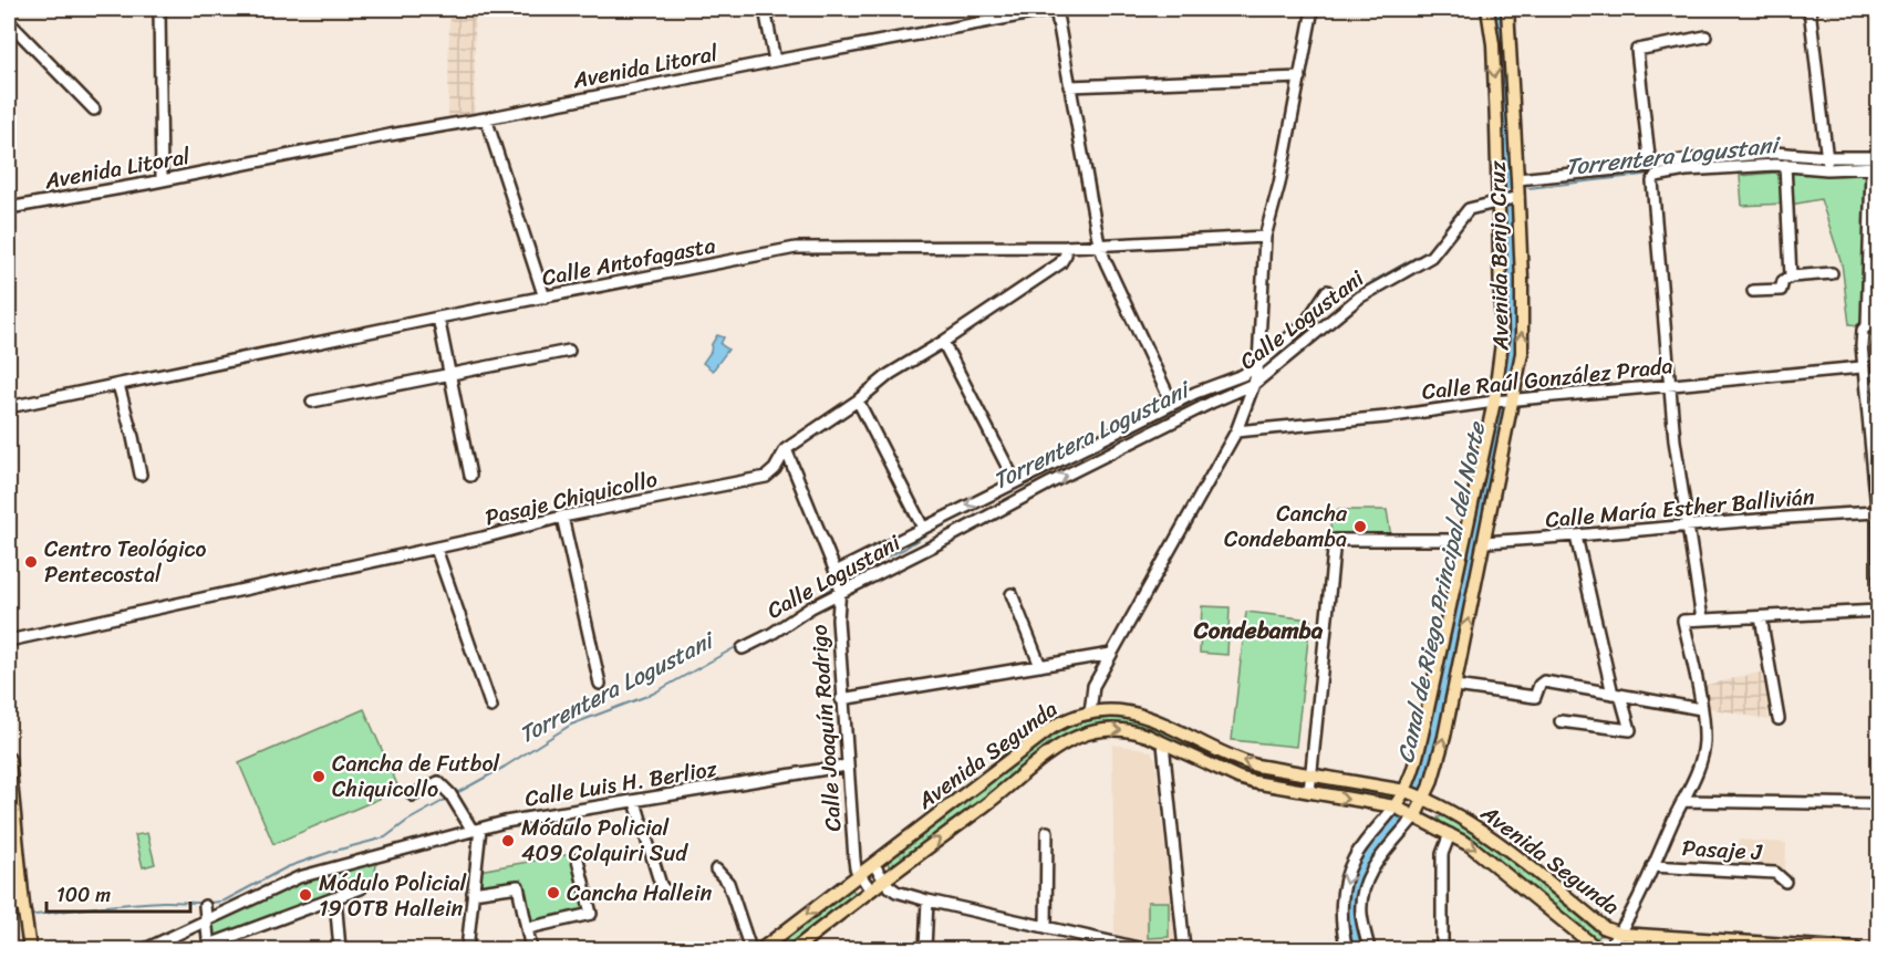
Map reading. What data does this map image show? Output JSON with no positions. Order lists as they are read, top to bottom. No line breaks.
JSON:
{"streets":{"main road":["Avenida Benjo Cruz","Avenida Segunda"],"street":["Avenida Litoral","Calle Antofagasta","Calle Logustani","Calle Raúl González Prada","Pasaje Chiquicollo","Calle María Esther Ballivián","Calle Joaquín Rodrigo","Calle Luis H. Berlioz","Pasaje J"]},"crossings":[["Avenida Litoral","Calle Antofagasta"],["Avenida Litoral","Calle Logustani"],["Avenida Benjo Cruz","Calle Logustani"],["Avenida Benjo Cruz","Calle Raúl González Prada"],["Avenida Benjo Cruz","Calle María Esther Ballivián"],["Avenida Benjo Cruz","Avenida Segunda"],["Calle Antofagasta","Pasaje Chiquicollo"],["Calle Logustani","Calle Joaquín Rodrigo"],["Pasaje Chiquicollo","Calle Joaquín Rodrigo"],["Calle Joaquín Rodrigo","Avenida Segunda"],["Calle Joaquín Rodrigo","Calle Luis H. Berlioz"]],"districts":["Condebamba"],"water":["Torrentera Logustani","Canal de Riego Principal del Norte"],"places":["Cancha Condebamba","Centro Teológico Pentecostal","Cancha de Futbol Chiquicollo","Módulo Policial 409 Colquiri Sud","Cancha Hallein","Módulo Policial 19 OTB Hallein"],"scale_bar":"100 m"}
